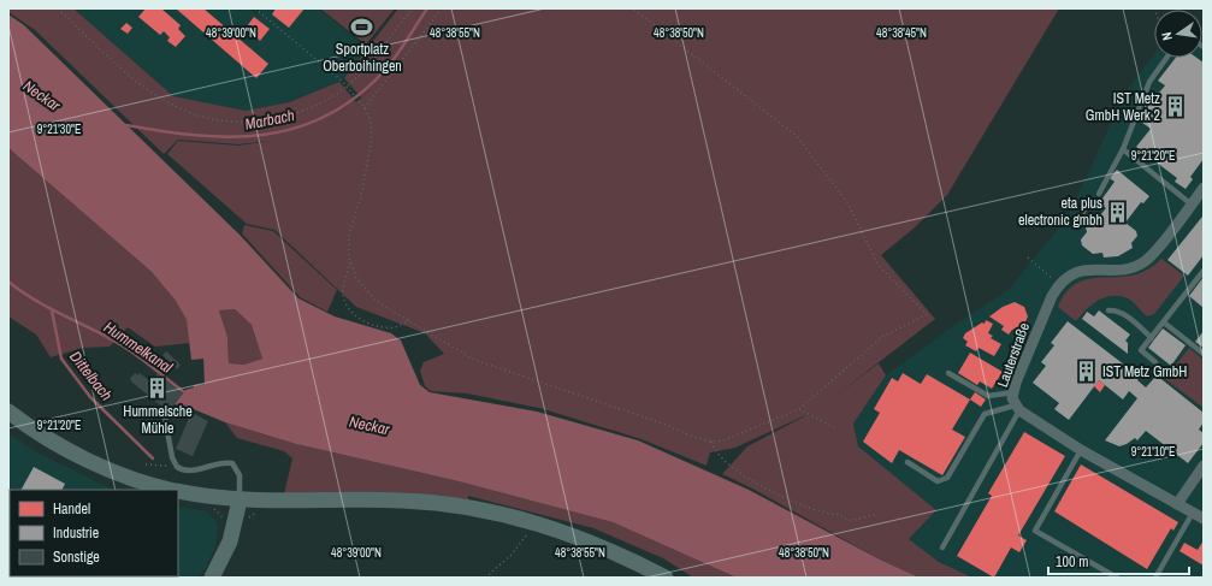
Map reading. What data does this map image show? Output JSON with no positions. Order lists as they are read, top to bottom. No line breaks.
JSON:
{"streets":{"street":["Lauterstraße"]},"water":["Neckar","Marbach","Hummelkanal","Dittelbach"],"places":{"sports":["Sportplatz Oberboihingen"],"building":["IST Metz GmbH Werk 2","eta plus electronic gmbh","IST Metz GmbH","Hummelsche Mühle"]},"legend":["Handel","Industrie","Sonstige"],"scale_bar":"100 m","north":"left","coordinates":["48°39'00\"N","48°38'55\"N","48°38'50\"N","48°38'45\"N","9°21'30\"E","9°21'20\"E","9°21'10\"E"]}
